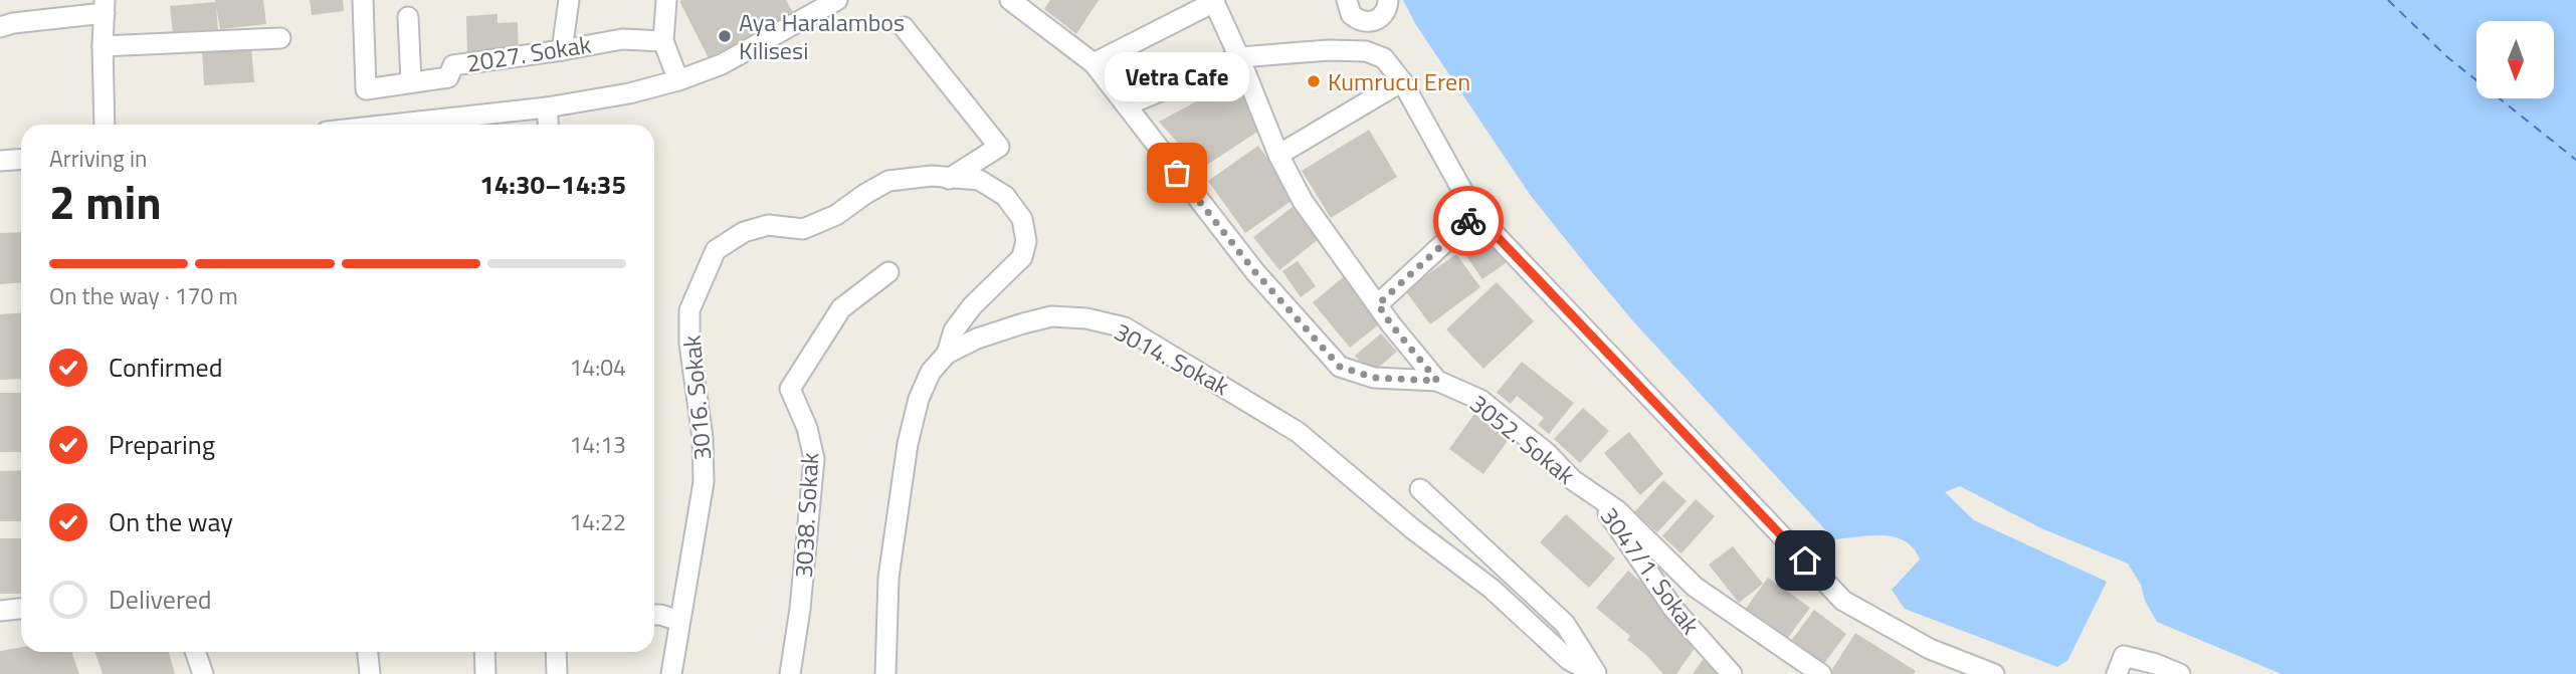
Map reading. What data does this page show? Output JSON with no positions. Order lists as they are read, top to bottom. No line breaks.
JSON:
{"streets":{"street":["2027. Sokak","3014. Sokak","3016. Sokak","3052. Sokak","3038. Sokak","3047/1. Sokak"]},"crossings":[["3014. Sokak","3016. Sokak"],["3052. Sokak","3047/1. Sokak"]],"places":["Aya Haralambos Kilisesi","Kumrucu Eren","Vetra Cafe"],"north":"bottom","page":{"bubble":"Vetra Cafe","heading":["2 min","Arriving in","14:30–14:35"],"bar":"On the way · 170 m","list":[["Confirmed","14:04"],["Preparing","14:13"],["On the way","14:22"],"Delivered"]}}
